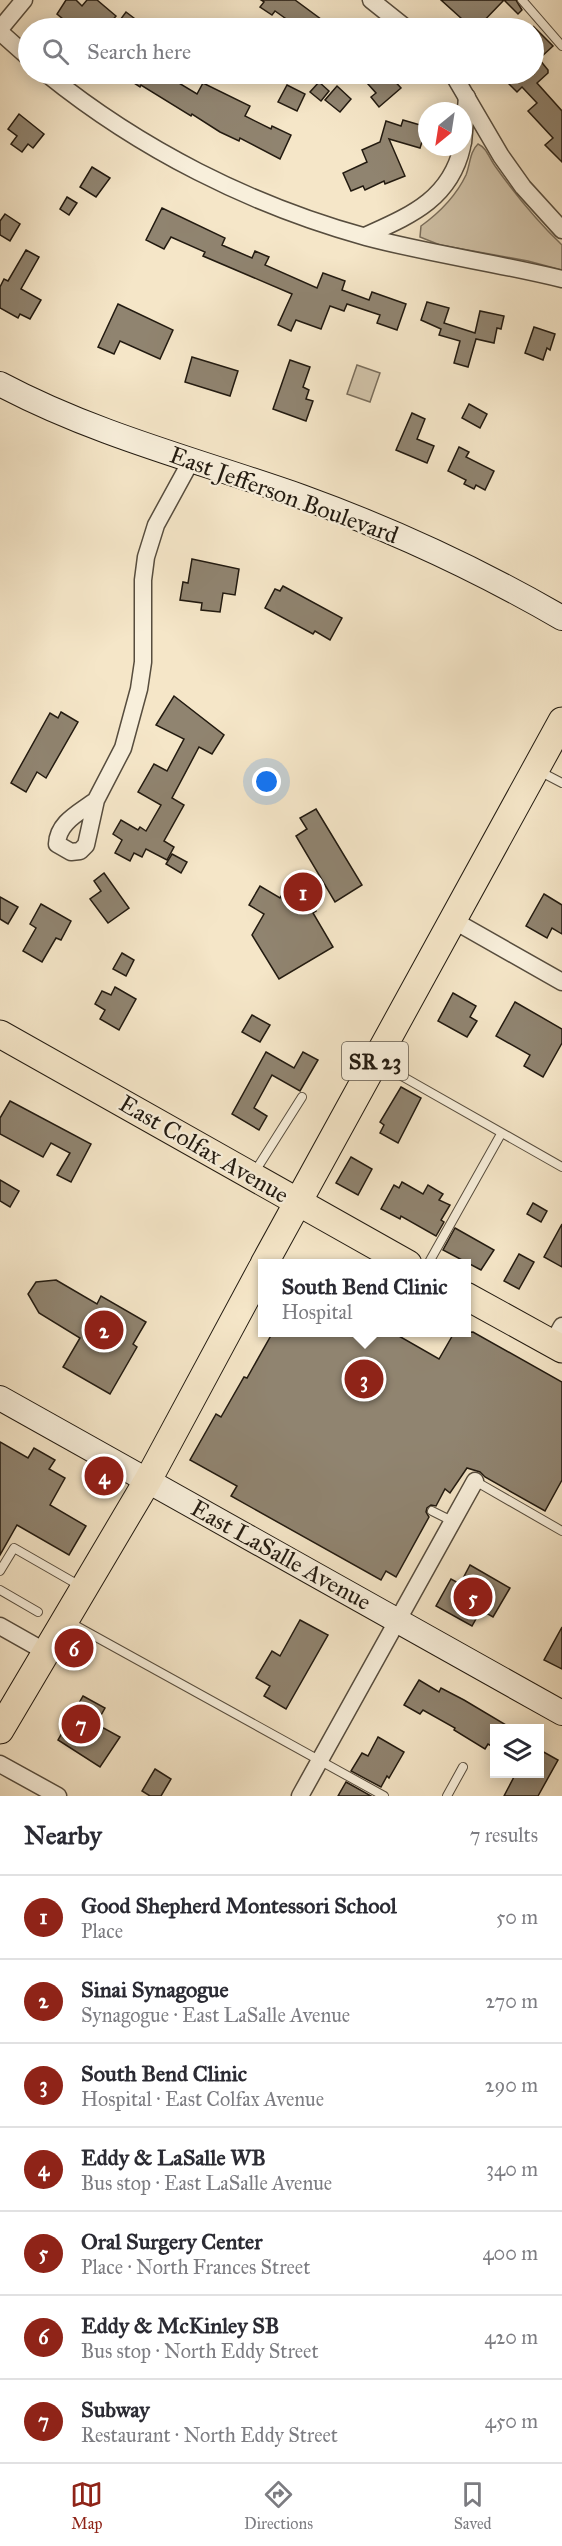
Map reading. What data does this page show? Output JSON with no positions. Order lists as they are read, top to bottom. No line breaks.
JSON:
{"streets":{"main road":["SR 23","East Colfax Avenue"],"street":["East Jefferson Boulevard","East LaSalle Avenue"]},"crossings":[["SR 23","East Colfax Avenue"]],"north":"bottom left","page":{"search":"Search here","pins":["1","2","3","4","5","6","7"],"popup":["South Bend Clinic","Hospital"],"heading":["Nearby","7 results"],"list":[{"mark":"1","name":"Good Shepherd Montessori School","note":"Place","value":"50 m"},{"mark":"2","name":"Sinai Synagogue","note":"Synagogue · East LaSalle Avenue","value":"270 m"},{"mark":"3","name":"South Bend Clinic","note":"Hospital · East Colfax Avenue","value":"290 m"},{"mark":"4","name":"Eddy & LaSalle WB","note":"Bus stop · East LaSalle Avenue","value":"340 m"},{"mark":"5","name":"Oral Surgery Center","note":"Place · North Frances Street","value":"400 m"},{"mark":"6","name":"Eddy & McKinley SB","note":"Bus stop · North Eddy Street","value":"420 m"},{"mark":"7","name":"Subway","note":"Restaurant · North Eddy Street","value":"450 m"}],"nav":["Map","Directions","Saved"]}}
